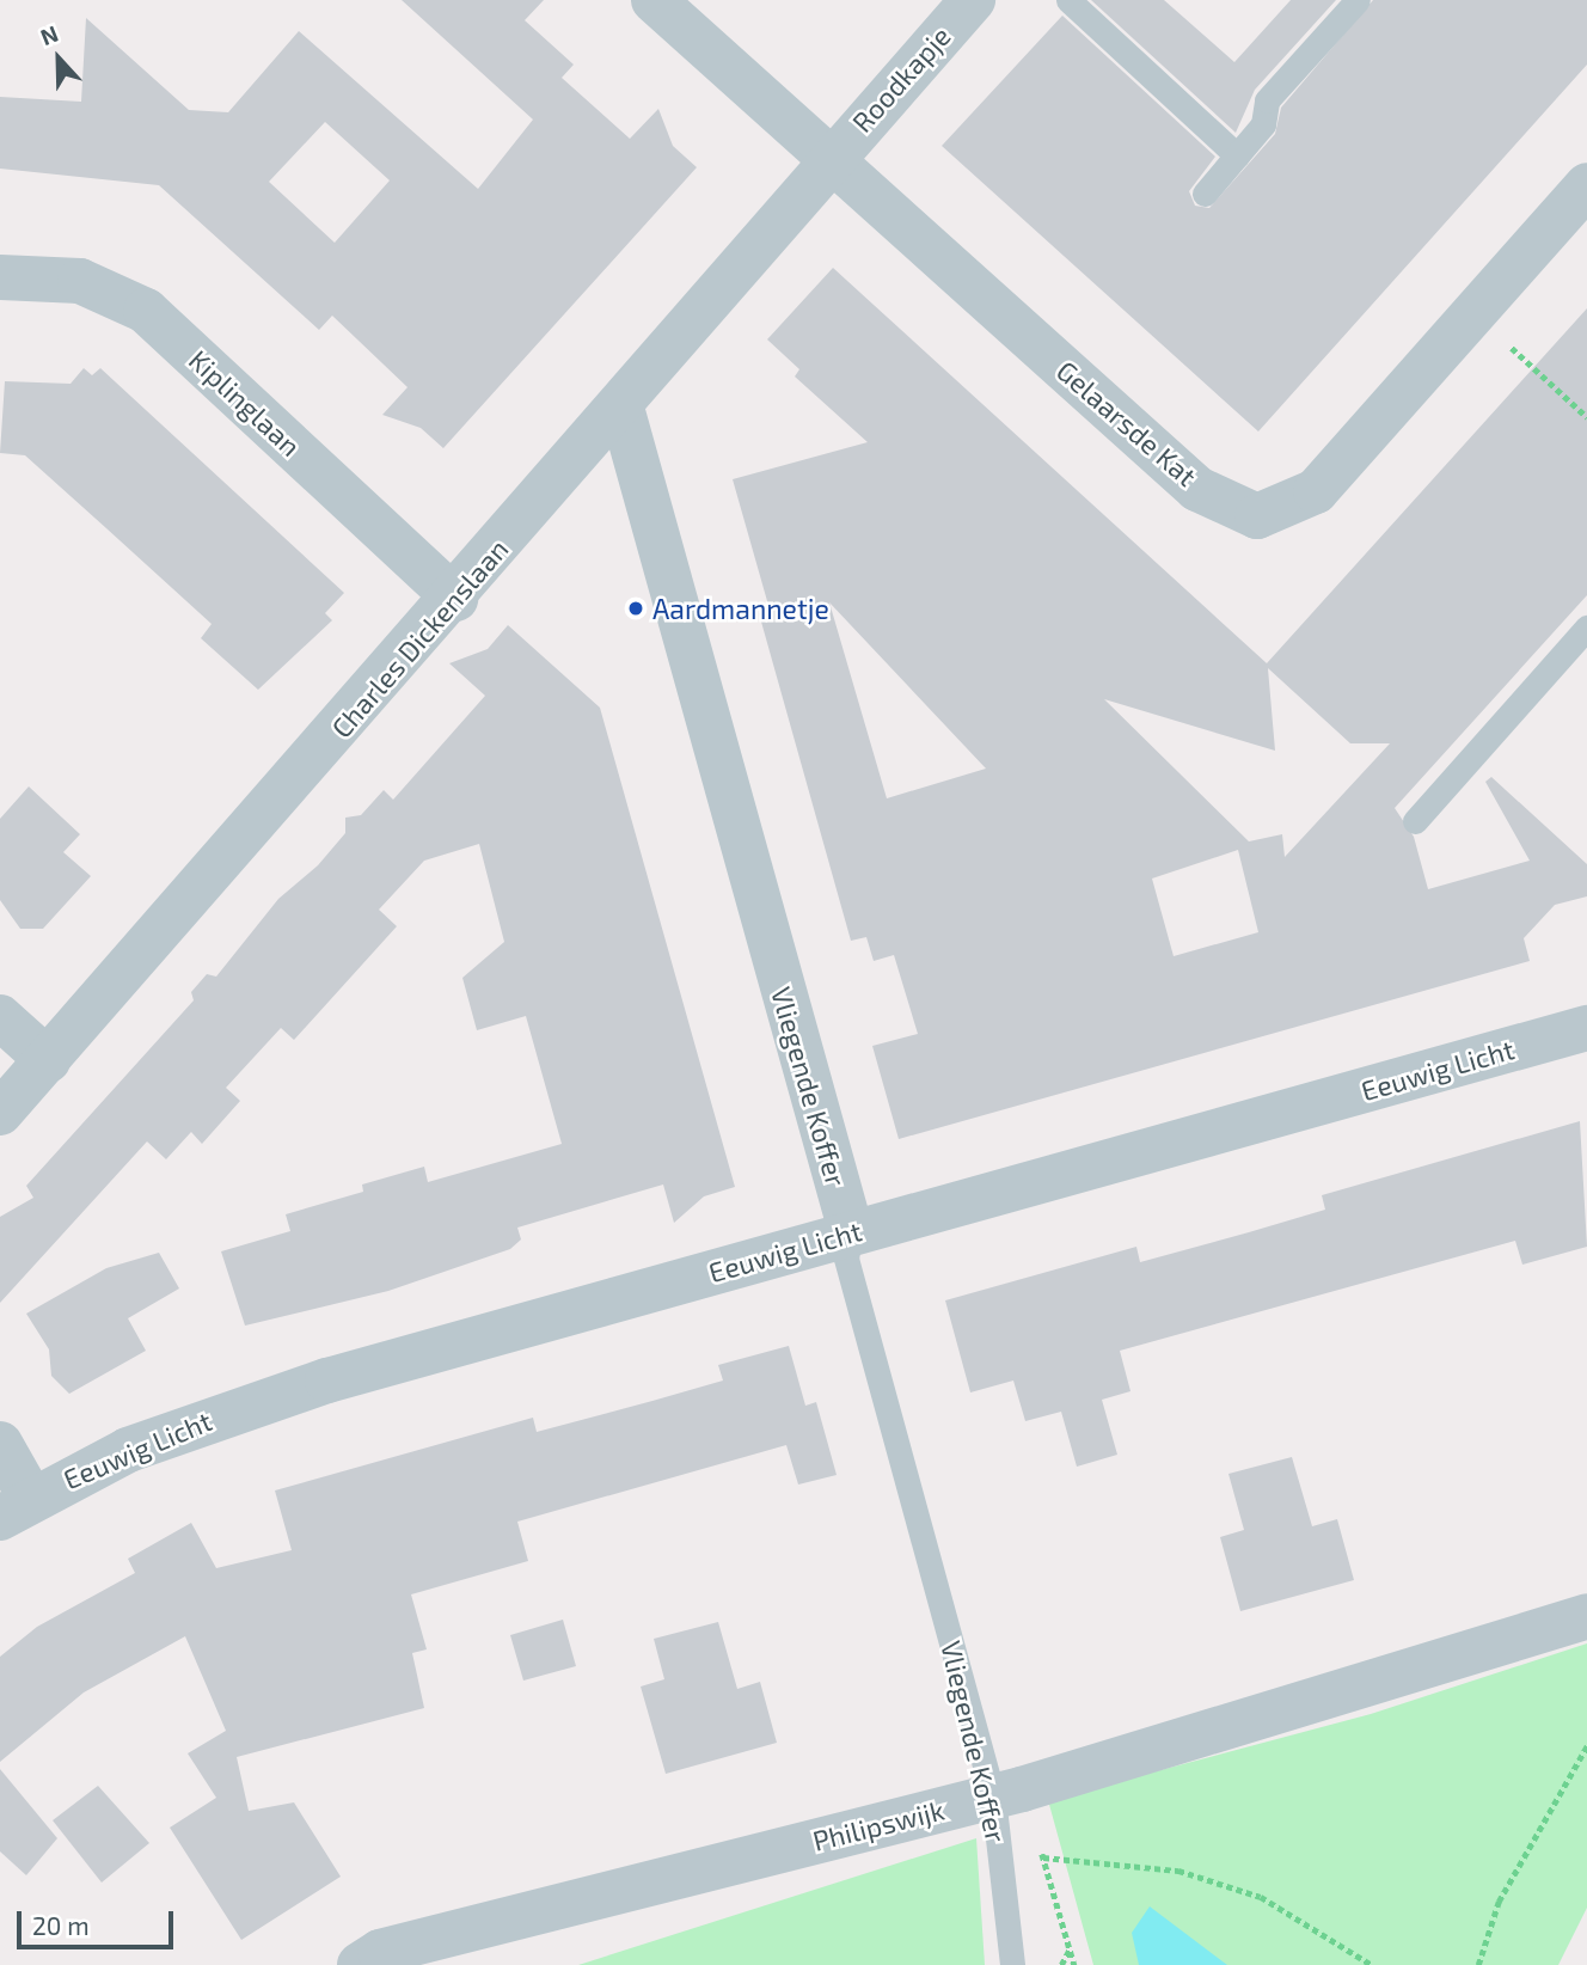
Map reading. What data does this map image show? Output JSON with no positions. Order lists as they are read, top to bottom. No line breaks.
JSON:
{"streets":{"street":["Roodkapje","Kiplinglaan","Gelaarsde Kat","Charles Dickenslaan","Eeuwig Licht","Vliegende Koffer","Philipswijk"]},"crossings":[["Roodkapje","Gelaarsde Kat"],["Roodkapje","Charles Dickenslaan"],["Kiplinglaan","Charles Dickenslaan"],["Gelaarsde Kat","Charles Dickenslaan"],["Charles Dickenslaan","Vliegende Koffer"],["Eeuwig Licht","Vliegende Koffer"],["Vliegende Koffer","Philipswijk"]],"places":["Aardmannetje"],"scale_bar":"20 m","north":"top"}
